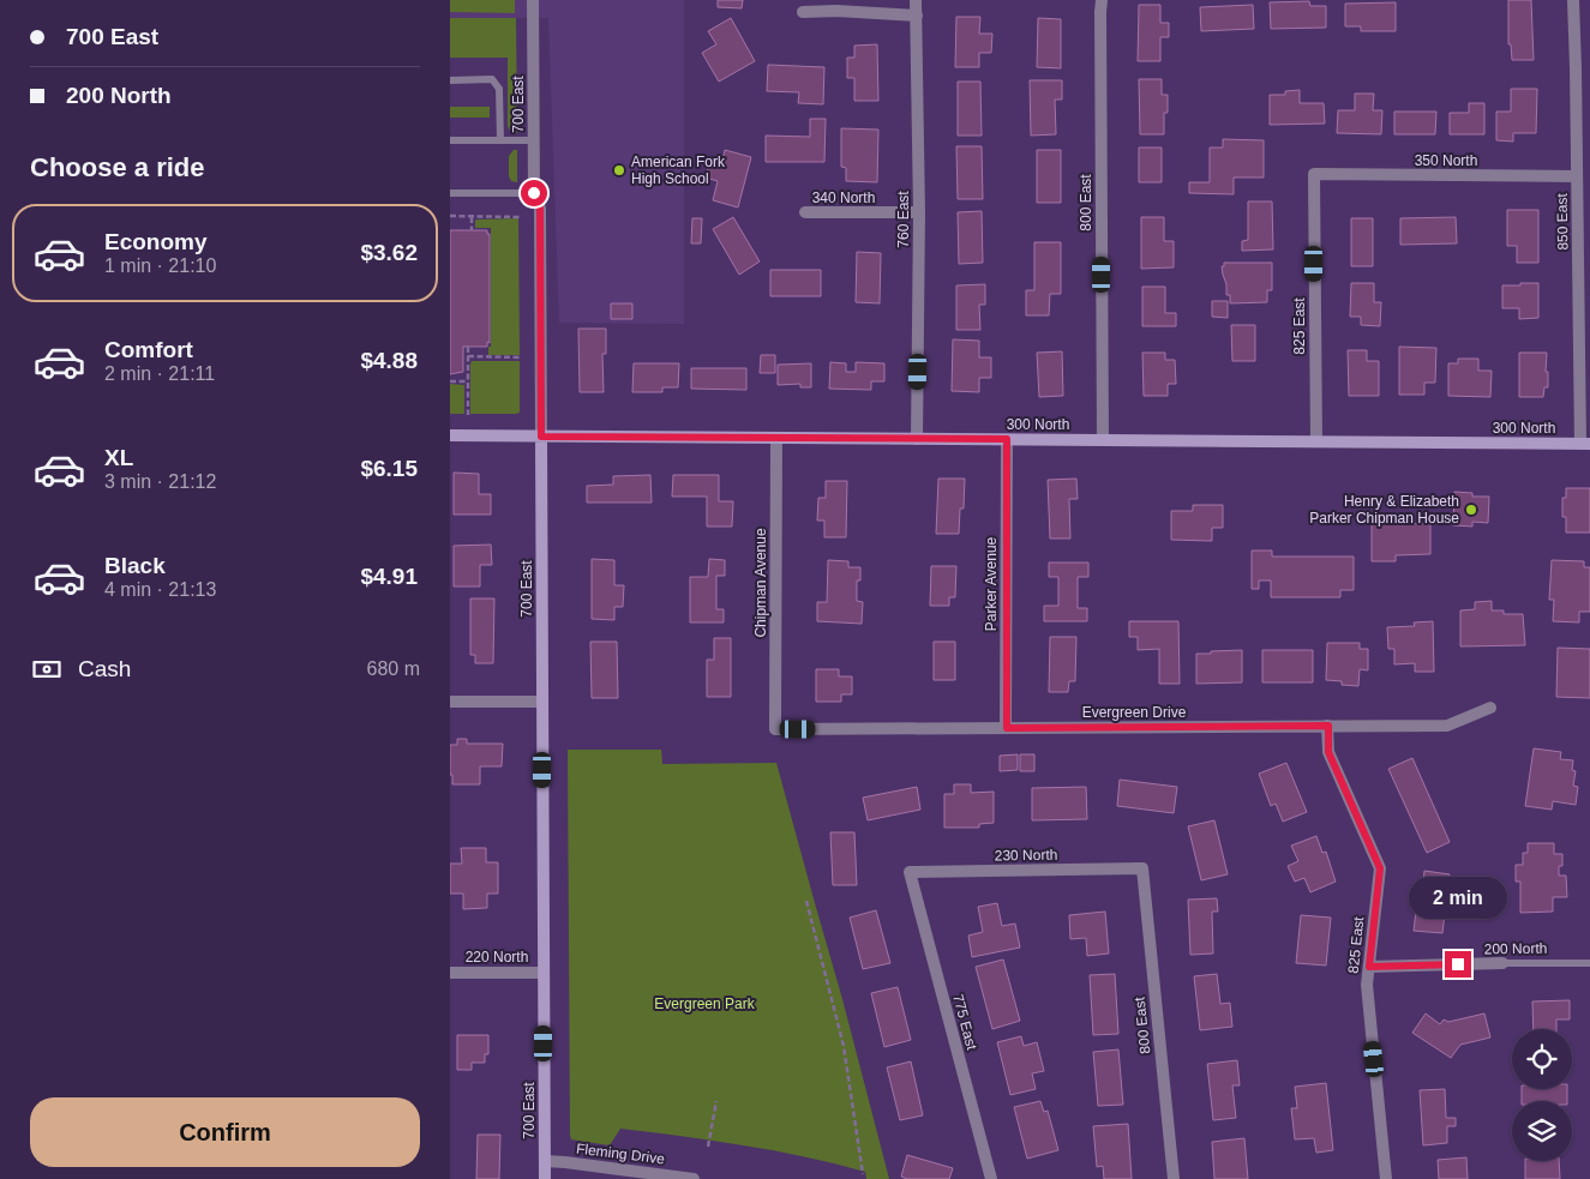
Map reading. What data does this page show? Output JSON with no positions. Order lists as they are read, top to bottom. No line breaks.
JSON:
{"streets":{"street":["700 East","350 North","340 North","800 East","760 East","850 East","825 East","300 North","Chipman Avenue","Parker Avenue","Evergreen Drive","230 North","200 North","220 North","775 East","Fleming Drive"]},"crossings":[["700 East","300 North"],["700 East","220 North"],["700 East","Fleming Drive"],["350 North","850 East"],["350 North","825 East"],["340 North","760 East"],["800 East","300 North"],["800 East","230 North"],["760 East","300 North"],["850 East","300 North"],["825 East","300 North"],["825 East","Evergreen Drive"],["825 East","200 North"],["300 North","Chipman Avenue"],["300 North","Parker Avenue"],["Chipman Avenue","Evergreen Drive"],["Parker Avenue","Evergreen Drive"],["230 North","775 East"]],"parks":["Evergreen Park"],"places":["American Fork High School","Henry & Elizabeth Parker Chipman House"],"page":{"banner":["700 East","200 North"],"heading":"Choose a ride","list":[{"name":"Economy","note":"1 min · 21:10","value":"$3.62"},{"name":"Comfort","note":"2 min · 21:11","value":"$4.88"},{"name":"XL","note":"3 min · 21:12","value":"$6.15"},{"name":"Black","note":"4 min · 21:13","value":"$4.91"}],"pay":["Cash","680 m"],"bubble":"2 min","buttons":"Confirm"}}
